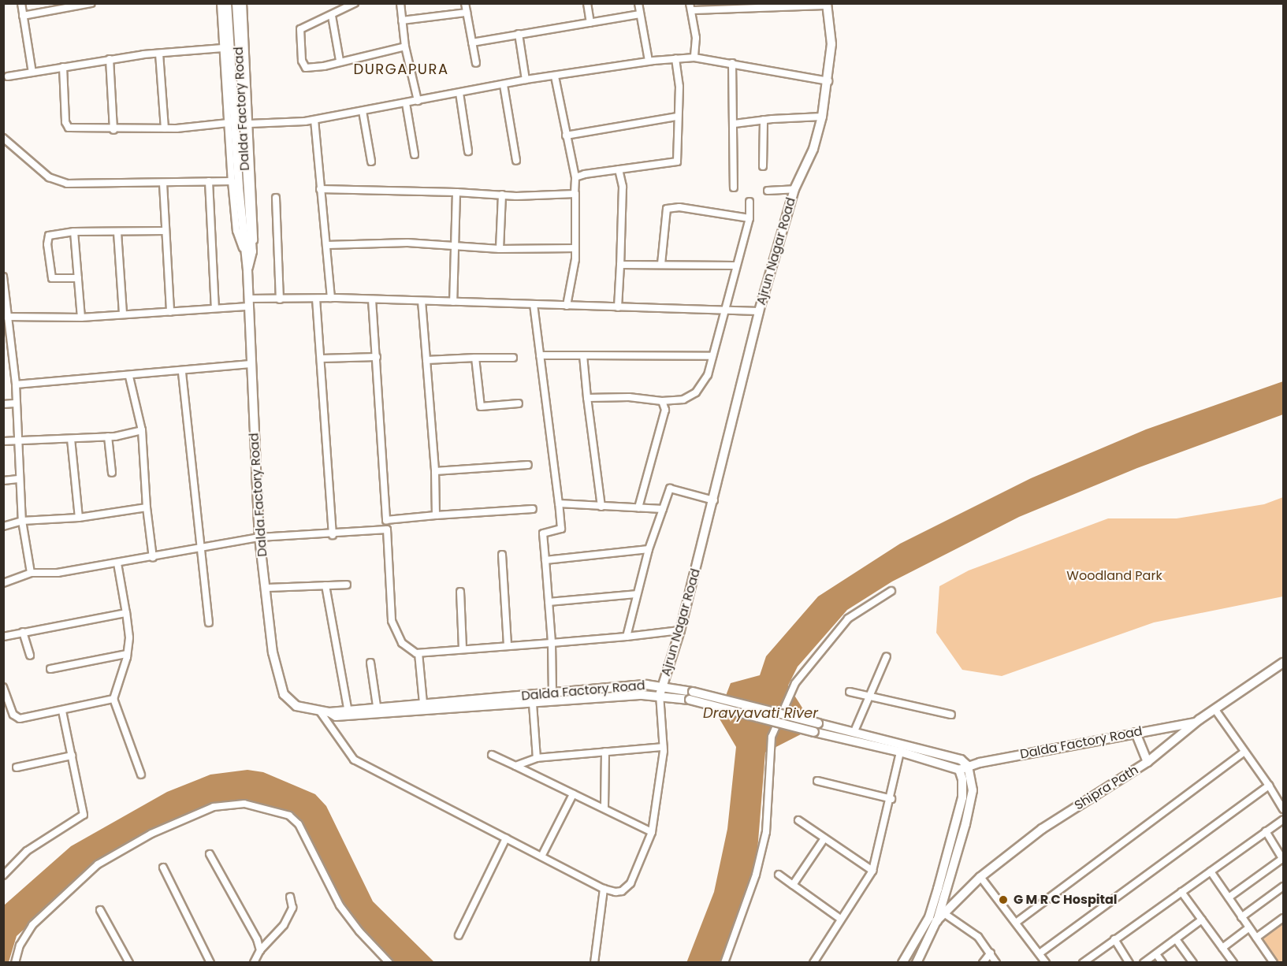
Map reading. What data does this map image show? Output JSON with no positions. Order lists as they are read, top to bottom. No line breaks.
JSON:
{"streets":{"street":["Dalda Factory Road","Ajrun Nagar Road","Shipra Path"]},"crossings":[["Dalda Factory Road","Ajrun Nagar Road"],["Dalda Factory Road","Shipra Path"]],"districts":["DURGAPURA"],"water":["Dravyavati River"],"parks":["Woodland Park"],"places":["G M R C Hospital"]}
